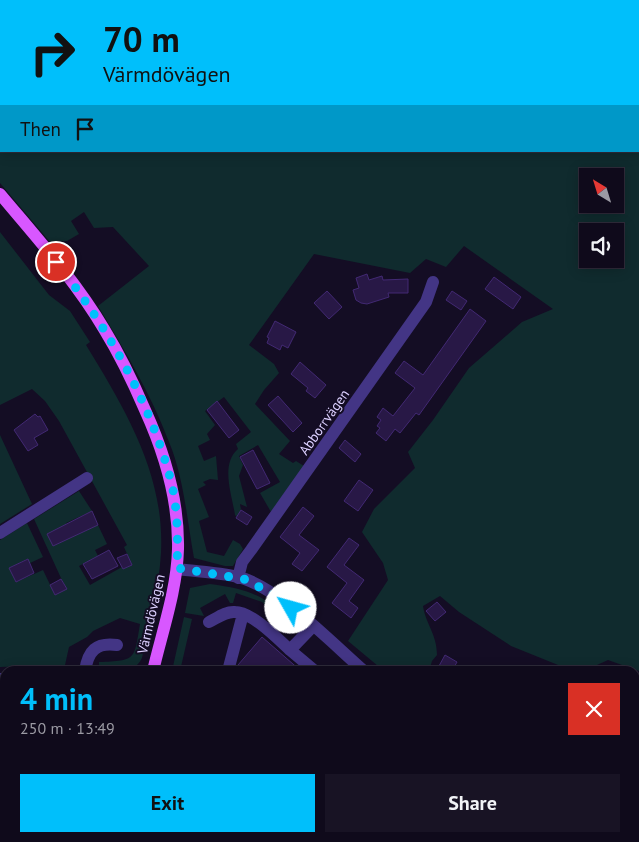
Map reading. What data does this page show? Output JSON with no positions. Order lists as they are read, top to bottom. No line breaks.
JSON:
{"streets":{"main road":["Värmdövägen"],"street":["Abborrvägen"]},"north":"top left","page":{"turn":["70 m","Värmdövägen"],"then":"Then","heading":["4 min","250 m · 13:49"],"buttons":["Exit","Share"]}}
